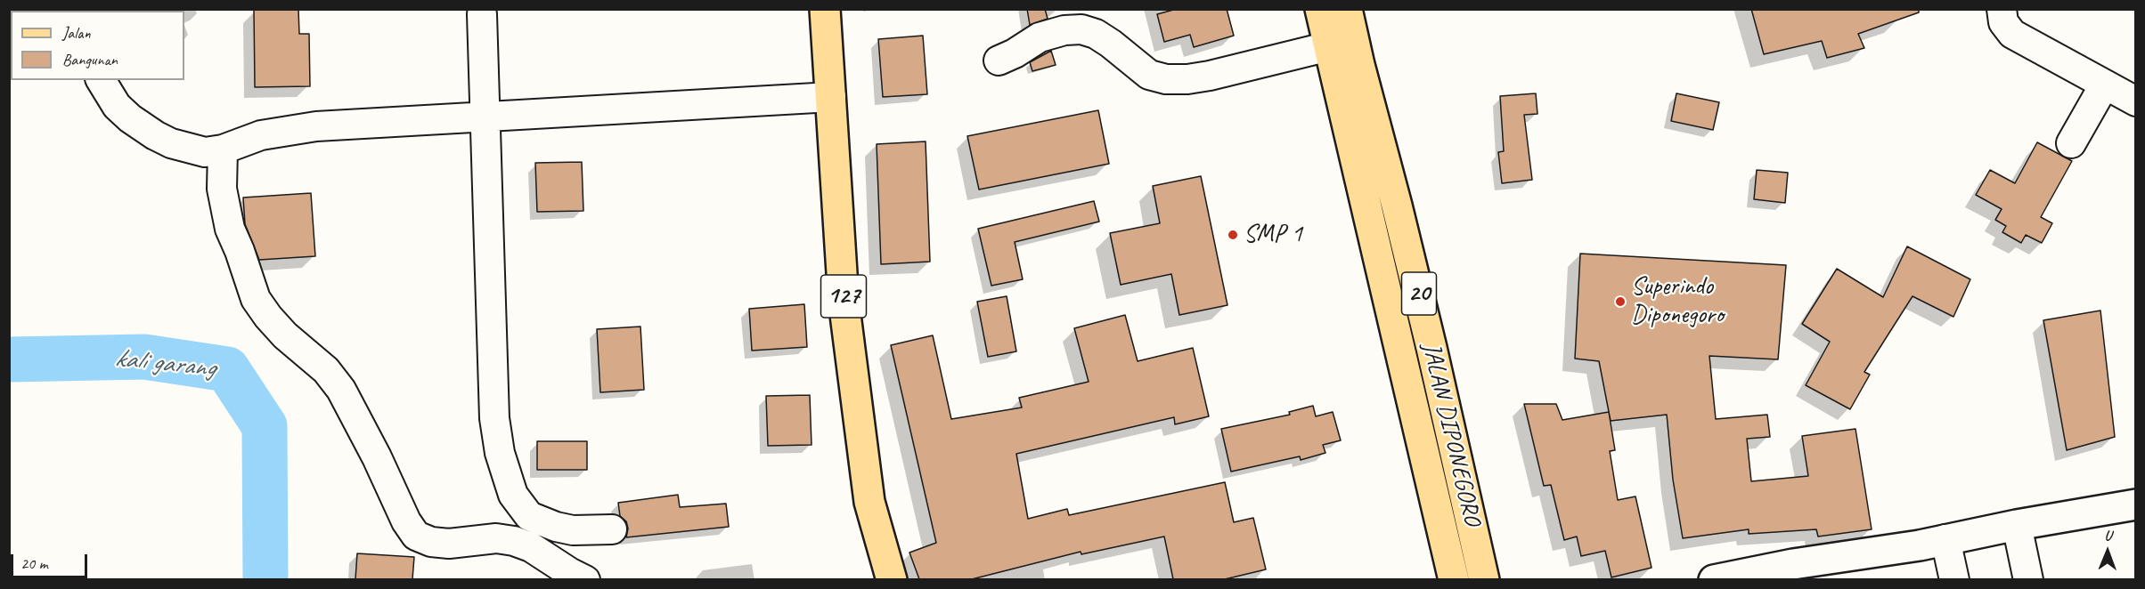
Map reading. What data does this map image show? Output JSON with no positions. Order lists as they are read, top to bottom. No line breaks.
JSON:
{"streets":{"main road":["20","127","JALAN DIPONEGORO"]},"water":["kali garang"],"places":["SMP 1","Superindo Diponegoro"],"legend":["Jalan","Bangunan"],"scale_bar":"20 m","north":"top"}
